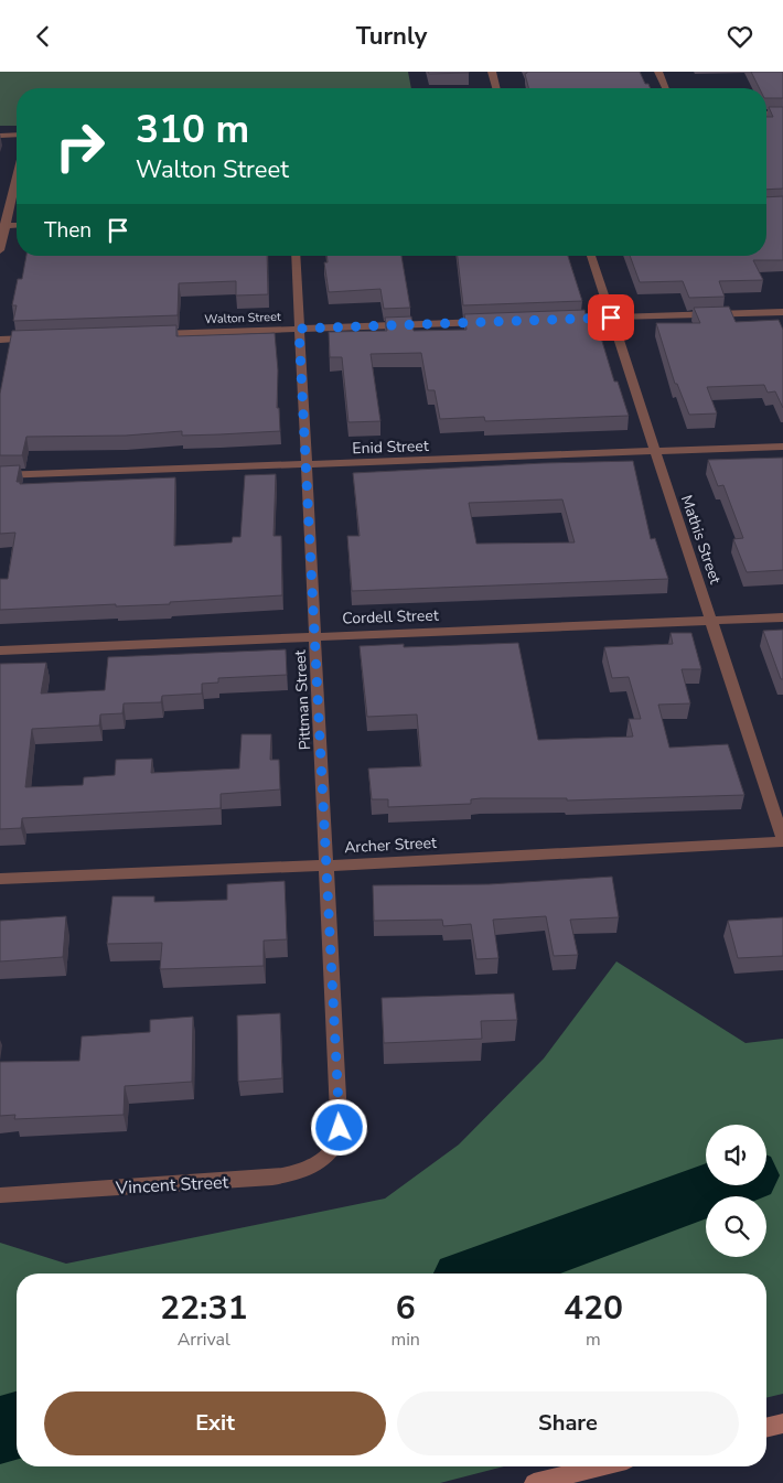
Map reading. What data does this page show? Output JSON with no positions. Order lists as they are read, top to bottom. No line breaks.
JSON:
{"streets":{"street":["Walton Street","Enid Street","Mathis Street","Cordell Street","Pittman Street","Archer Street","Vincent Street"]},"crossings":[["Walton Street","Pittman Street"],["Enid Street","Mathis Street"],["Enid Street","Pittman Street"],["Mathis Street","Cordell Street"],["Mathis Street","Archer Street"],["Cordell Street","Pittman Street"],["Pittman Street","Archer Street"],["Pittman Street","Vincent Street"]],"page":{"header":"Turnly","turn":["310 m","Walton Street"],"then":"Then","eta":["22:31","Arrival","6","min","420","m"],"buttons":["Exit","Share"]}}
